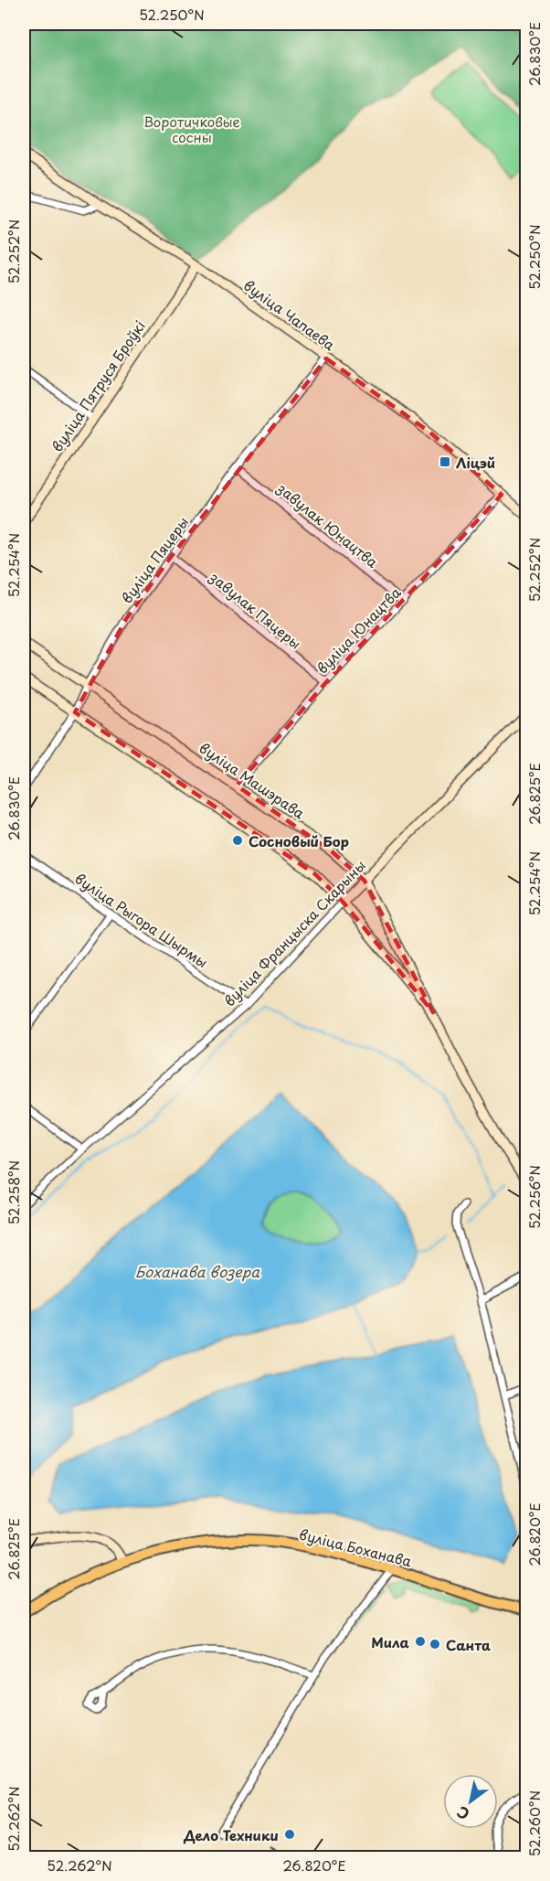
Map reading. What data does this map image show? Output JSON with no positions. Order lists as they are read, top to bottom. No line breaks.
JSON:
{"streets":{"main road":["вуліца Боханава"],"street":["вуліца Чапаева","вуліца Пятруся Броўкі","завулак Юнацтва","вуліца Пяцеры","завулак Пяцеры","вуліца Юнацтва","вуліца Машэрава","вуліца Рыгора Шырмы","вуліца Францыска Скарыны"]},"crossings":[["вуліца Чапаева","вуліца Пятруся Броўкі"],["вуліца Чапаева","вуліца Пяцеры"],["вуліца Чапаева","вуліца Юнацтва"],["завулак Юнацтва","вуліца Пяцеры"],["завулак Юнацтва","вуліца Юнацтва"],["вуліца Пяцеры","завулак Пяцеры"],["вуліца Пяцеры","вуліца Машэрава"],["завулак Пяцеры","вуліца Юнацтва"],["вуліца Юнацтва","вуліца Машэрава"],["вуліца Машэрава","вуліца Францыска Скарыны"],["вуліца Рыгора Шырмы","вуліца Францыска Скарыны"]],"water":["Боханава возера"],"parks":["Воротичковые сосны"],"places":{"transit":["Ліцэй"],"other":["Сосновый Бор","Мила","Санта","Дело Техники"]},"north":"bottom left","coordinates":["52.250°N","26.830°E","52.252°N","52.254°N","26.825°E","52.258°N","52.256°N","26.820°E","52.262°N","52.260°N"]}
